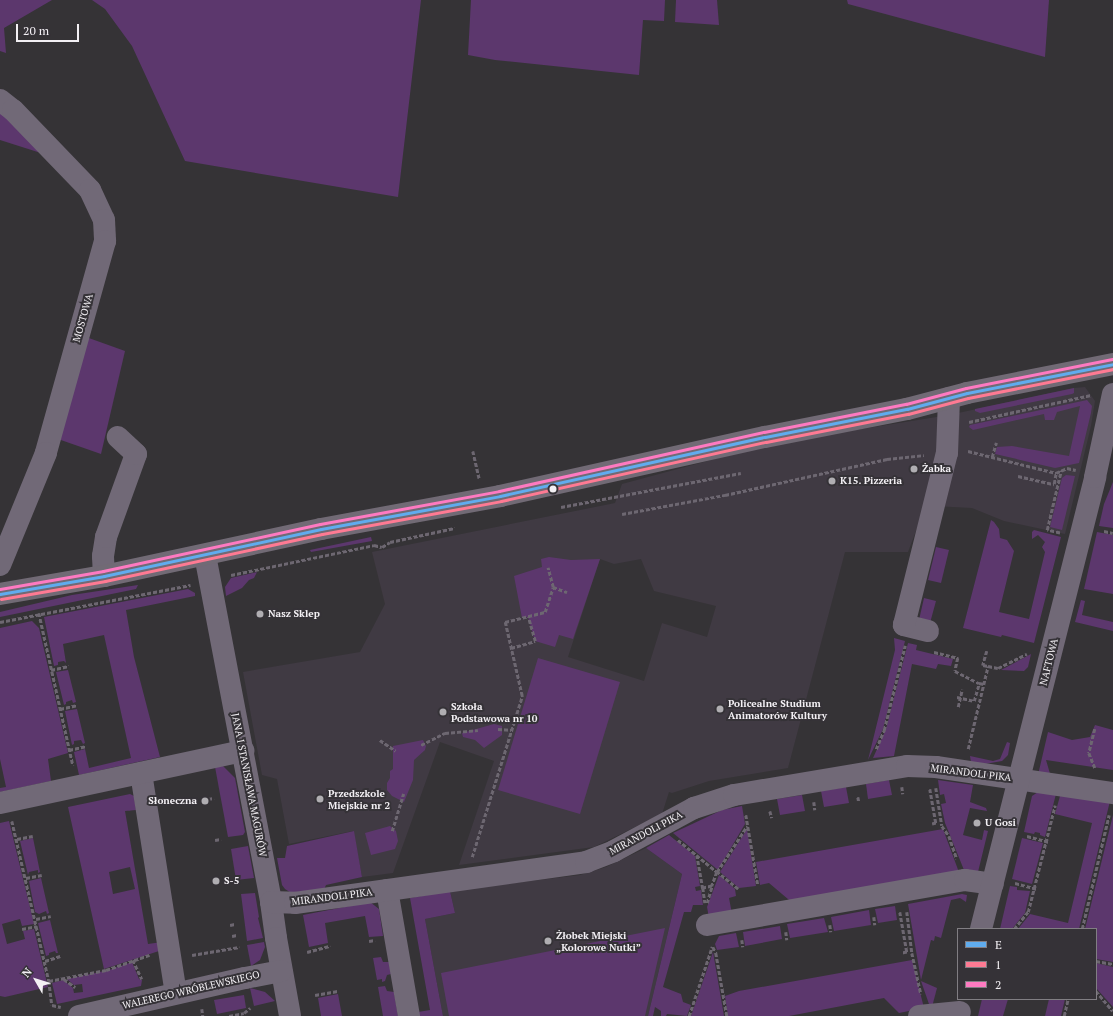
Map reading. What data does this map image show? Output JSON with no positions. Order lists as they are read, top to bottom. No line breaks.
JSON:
{"streets":{"street":["MOSTOWA","NAFTOWA","MIRANDOLI PIKA","JANA I STANISŁAWA MAGURÓW","WALEREGO WRÓBLEWSKIEGO"]},"crossings":[["NAFTOWA","MIRANDOLI PIKA"],["MIRANDOLI PIKA","JANA I STANISŁAWA MAGURÓW"],["JANA I STANISŁAWA MAGURÓW","WALEREGO WRÓBLEWSKIEGO"]],"places":["Żabka","K15. Pizzeria","Nasz Sklep","Policealne Studium Animatorów Kultury","Szkoła Podstawowa nr 10","Przedszkole Miejskie nr 2","Słoneczna","U Gosi","S-5","Żłobek Miejski „Kolorowe Nutki”"],"lines":["transit line 2","transit line E","transit line 1"],"legend":["E","1","2"],"scale_bar":"20 m","north":"top left"}
